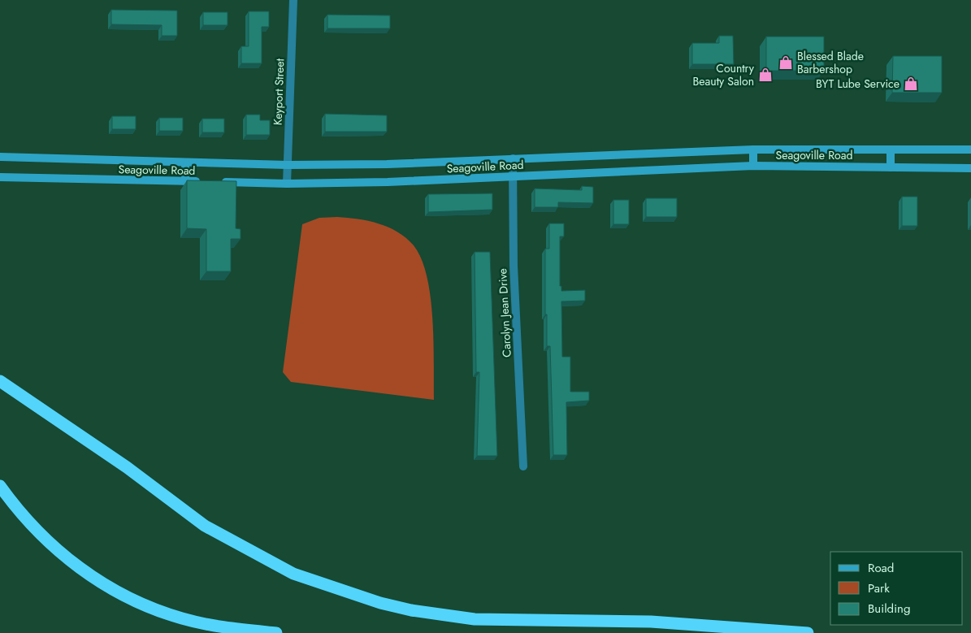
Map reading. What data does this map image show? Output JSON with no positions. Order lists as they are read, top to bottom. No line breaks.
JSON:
{"streets":{"main road":["Seagoville Road"],"street":["Keyport Street","Carolyn Jean Drive"]},"crossings":[["Keyport Street","Seagoville Road"],["Seagoville Road","Carolyn Jean Drive"]],"places":{"shop":["Blessed Blade Barbershop","Country Beauty Salon","BYT Lube Service"]},"legend":["Road","Park","Building"]}
